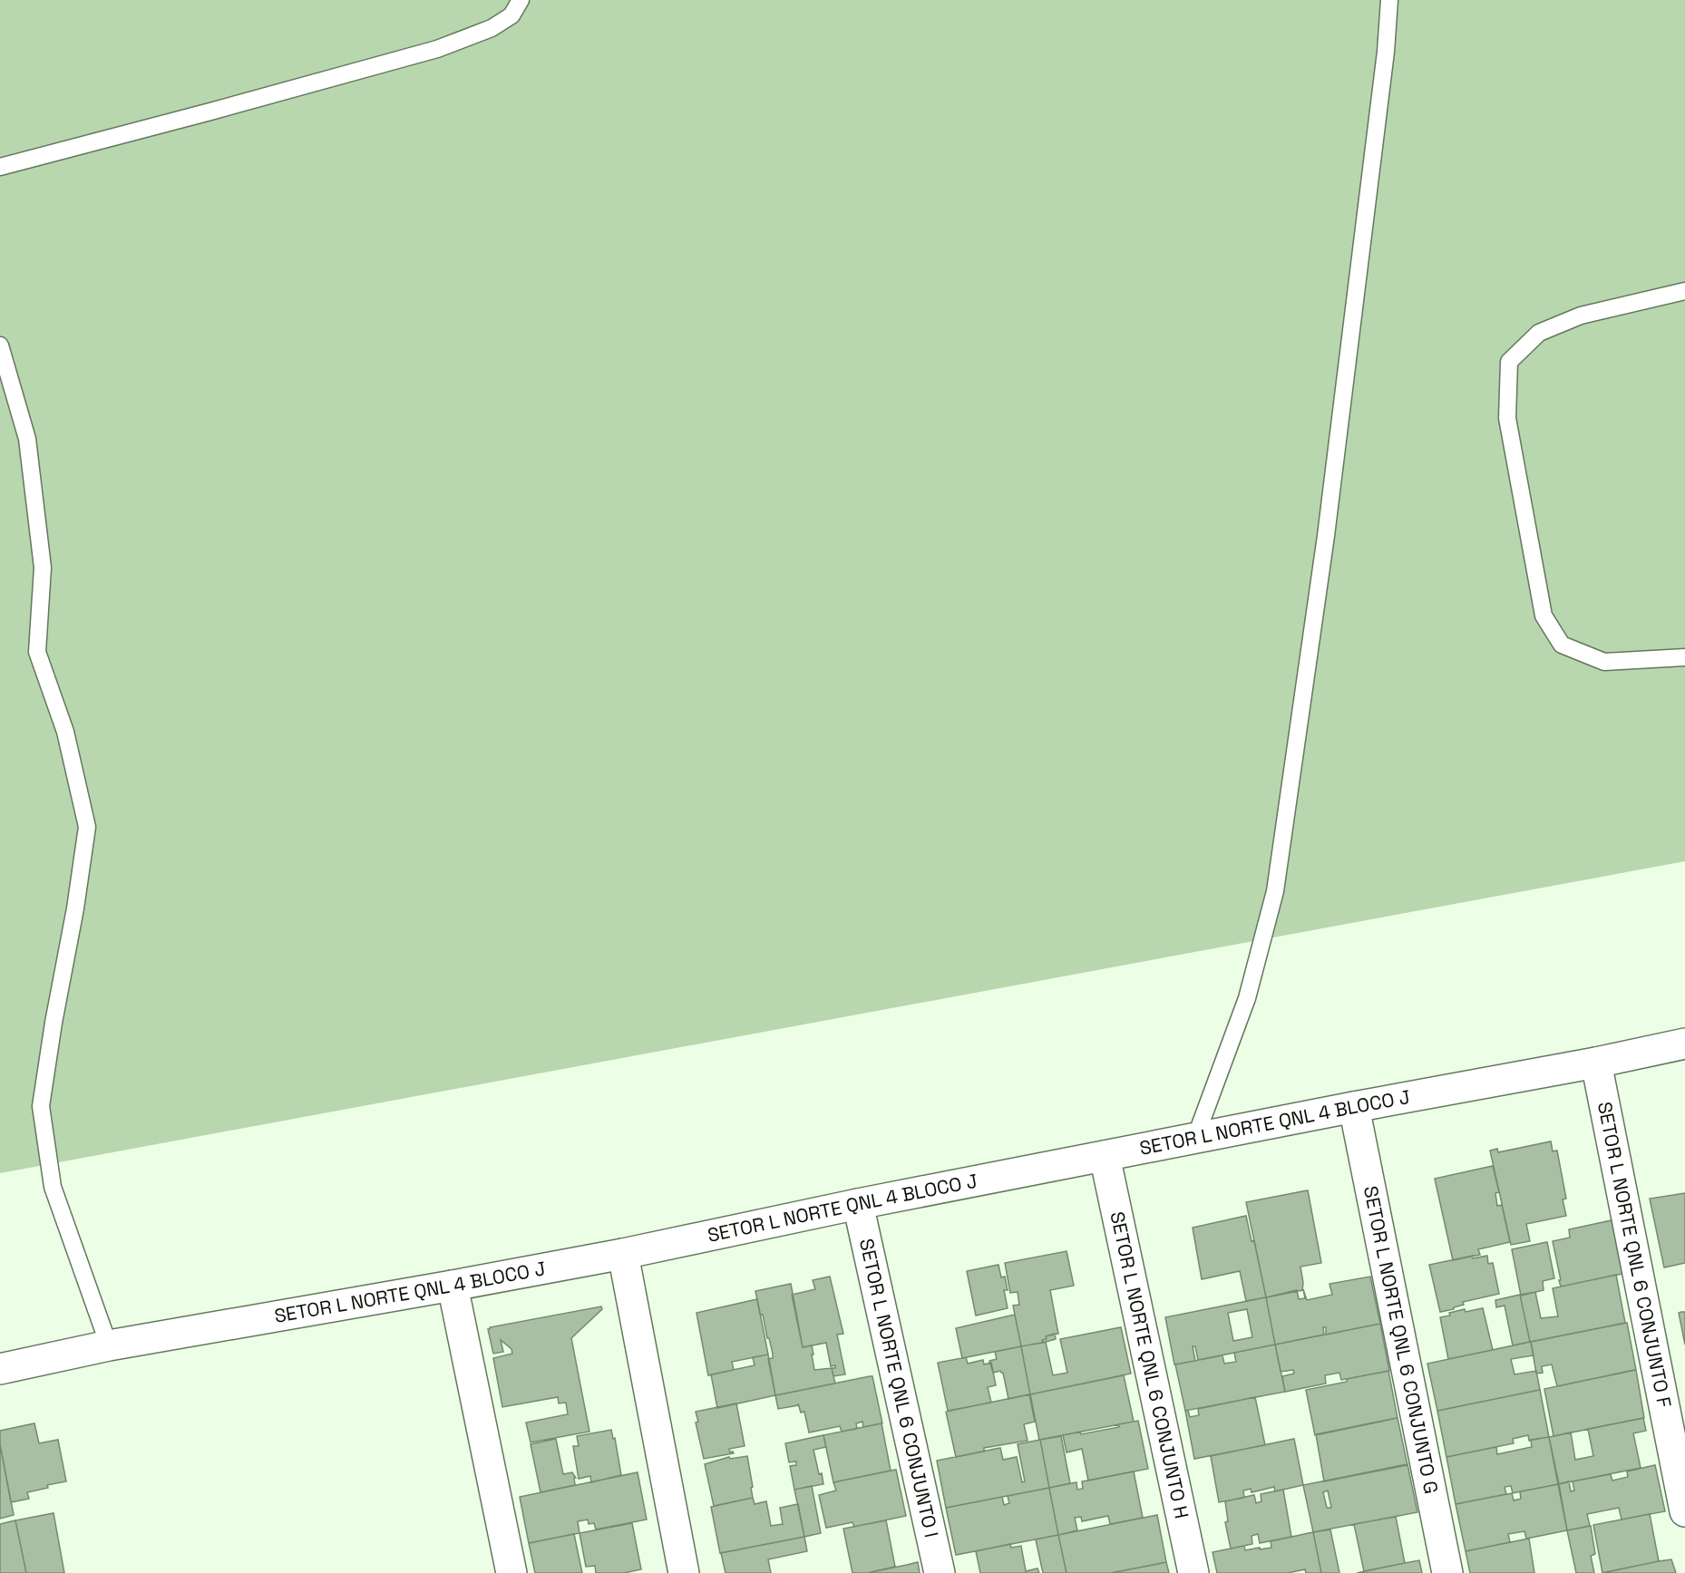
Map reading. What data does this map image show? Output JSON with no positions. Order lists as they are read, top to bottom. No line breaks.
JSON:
{"streets":{"street":["SETOR L NORTE QNL 4 BLOCO J","SETOR L NORTE QNL 6 CONJUNTO F","SETOR L NORTE QNL 6 CONJUNTO G","SETOR L NORTE QNL 6 CONJUNTO H","SETOR L NORTE QNL 6 CONJUNTO I"]},"crossings":[["SETOR L NORTE QNL 4 BLOCO J","SETOR L NORTE QNL 6 CONJUNTO F"],["SETOR L NORTE QNL 4 BLOCO J","SETOR L NORTE QNL 6 CONJUNTO G"],["SETOR L NORTE QNL 4 BLOCO J","SETOR L NORTE QNL 6 CONJUNTO H"],["SETOR L NORTE QNL 4 BLOCO J","SETOR L NORTE QNL 6 CONJUNTO I"]]}
